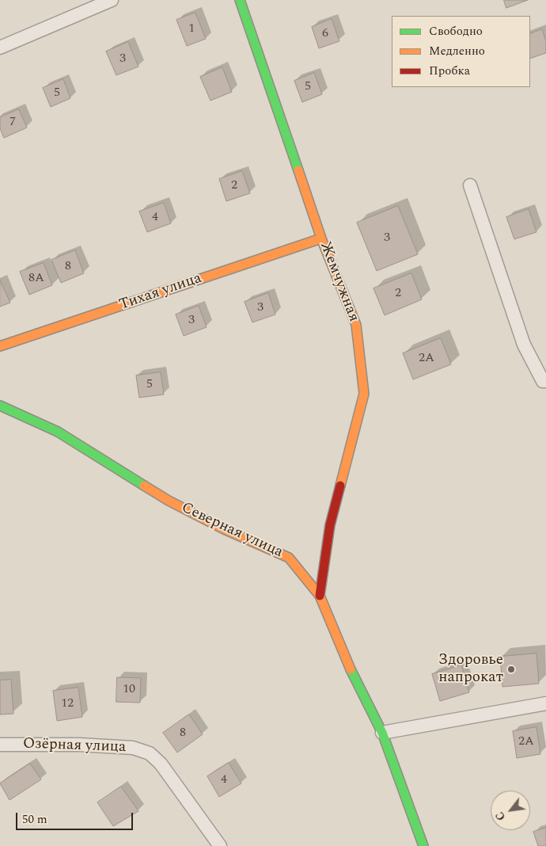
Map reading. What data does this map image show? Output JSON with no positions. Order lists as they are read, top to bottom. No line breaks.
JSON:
{"streets":{"street":["Жемчужная","Тихая улица","Северная улица","Озёрная улица"]},"crossings":[["Жемчужная","Тихая улица"],["Жемчужная","Северная улица"]],"places":["Здоровье напрокат"],"house_numbers":["1","6","3","5","5","7","2","4","3","8","8А","2","3","3","2А","5","10","12","8","2А","4"],"legend":["Свободно","Медленно","Пробка"],"scale_bar":"50 m","north":"bottom left"}
